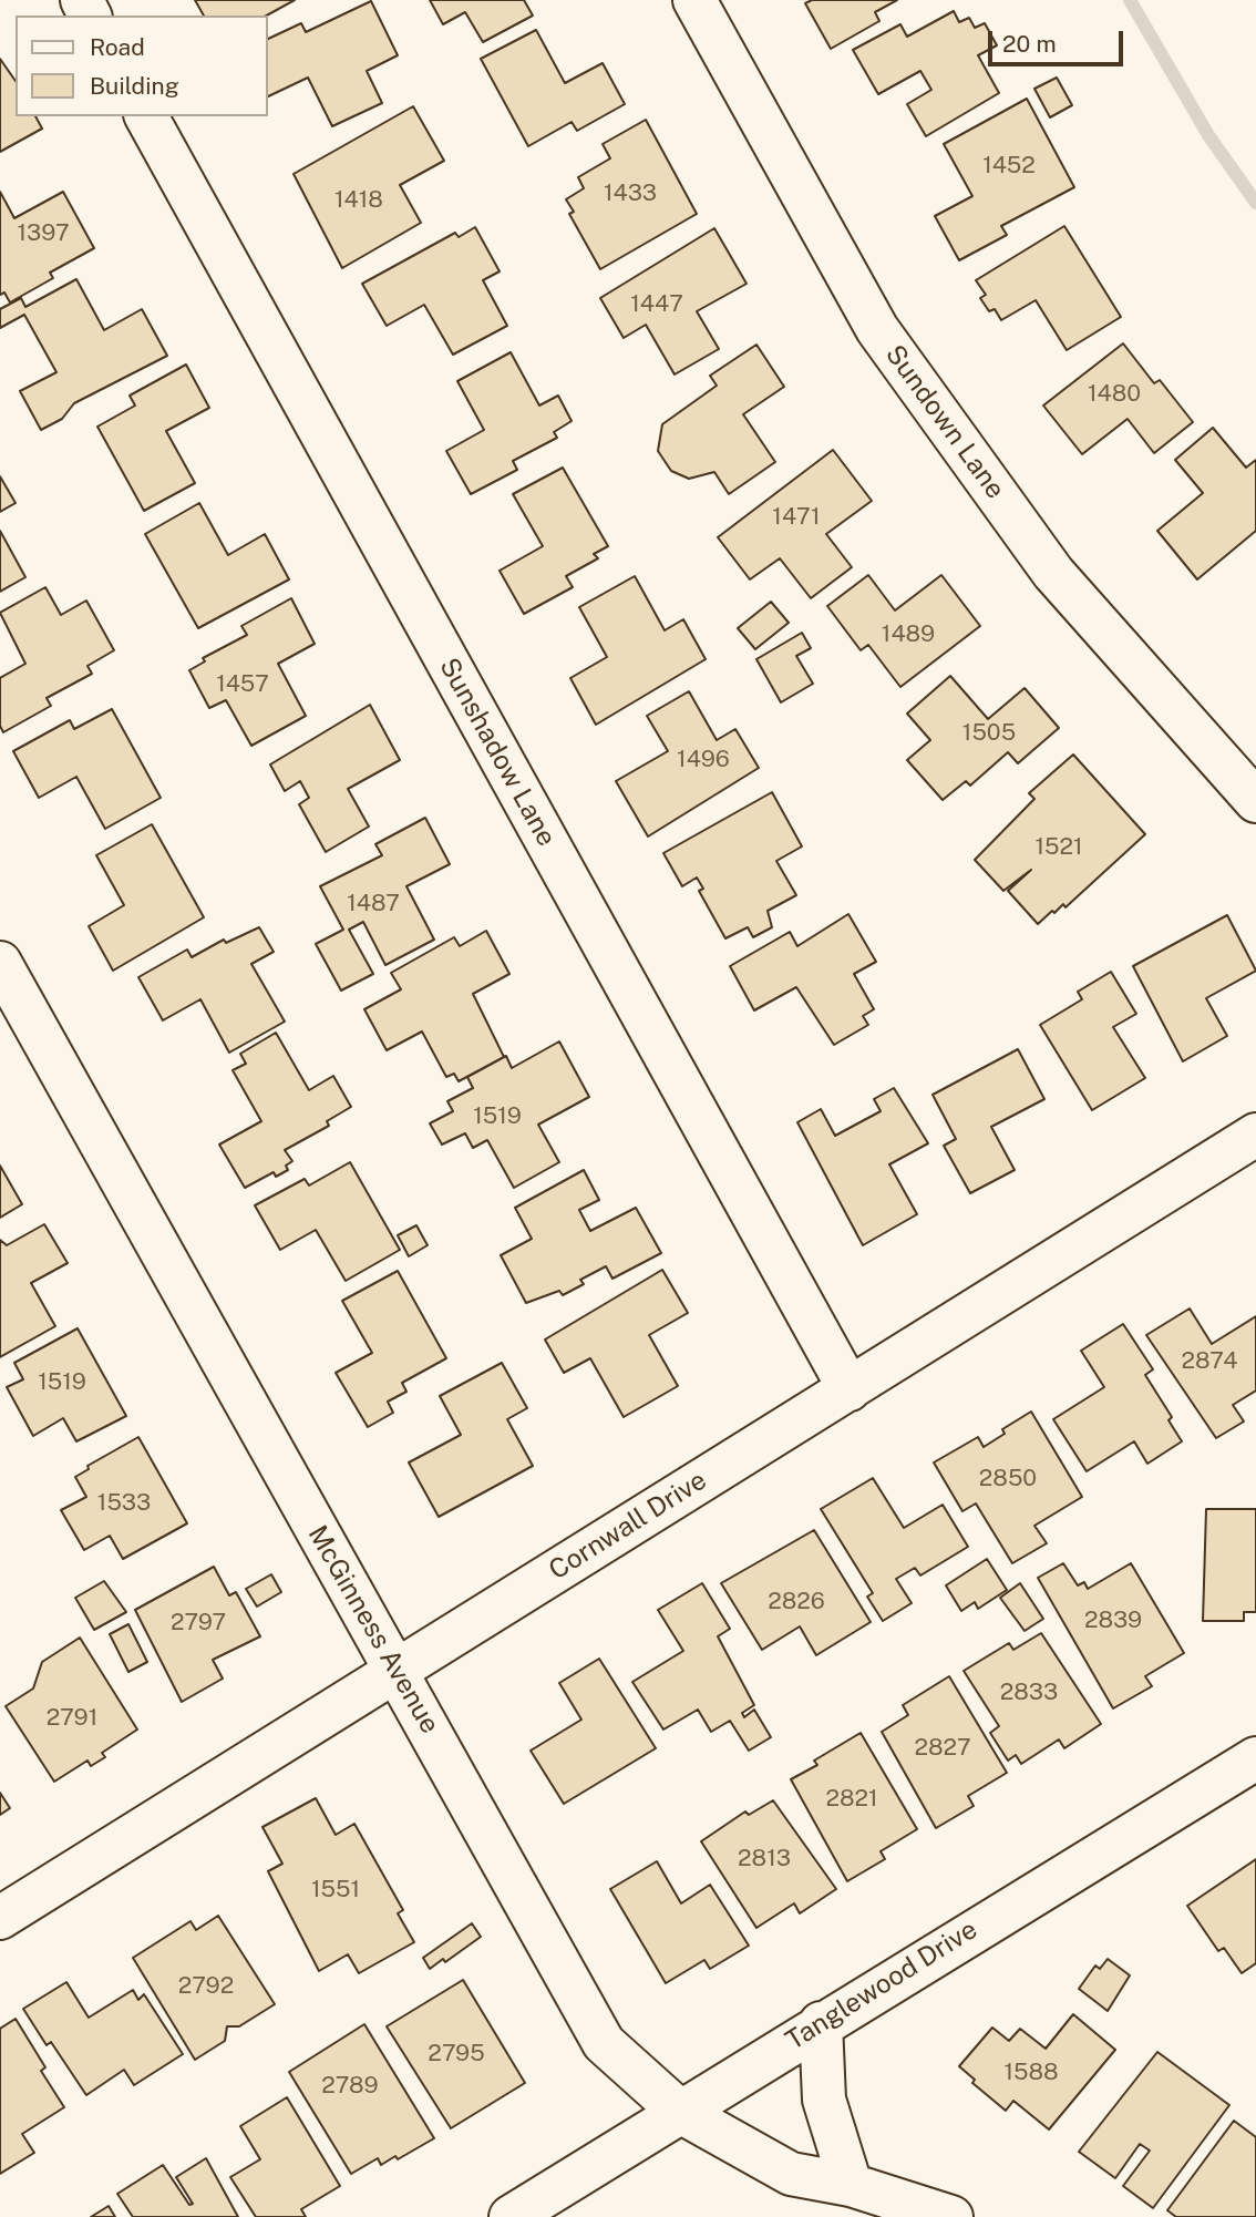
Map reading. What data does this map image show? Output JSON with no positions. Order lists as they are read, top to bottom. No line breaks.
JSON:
{"streets":{"street":["Sundown Lane","Sunshadow Lane","Cornwall Drive","McGinness Avenue","Tanglewood Drive"]},"crossings":[["Sunshadow Lane","Cornwall Drive"],["Cornwall Drive","McGinness Avenue"],["McGinness Avenue","Tanglewood Drive"]],"house_numbers":["1452","1433","1418","1397","1447","1480","1471","1489","1457","1505","1496","1521","1487","1519","2874","1519","2850","1533","2826","2839","2797","2833","2791","2827","2821","2813","1551","2792","2795","1588","2789"],"legend":["Road","Building"],"scale_bar":"20 m"}
